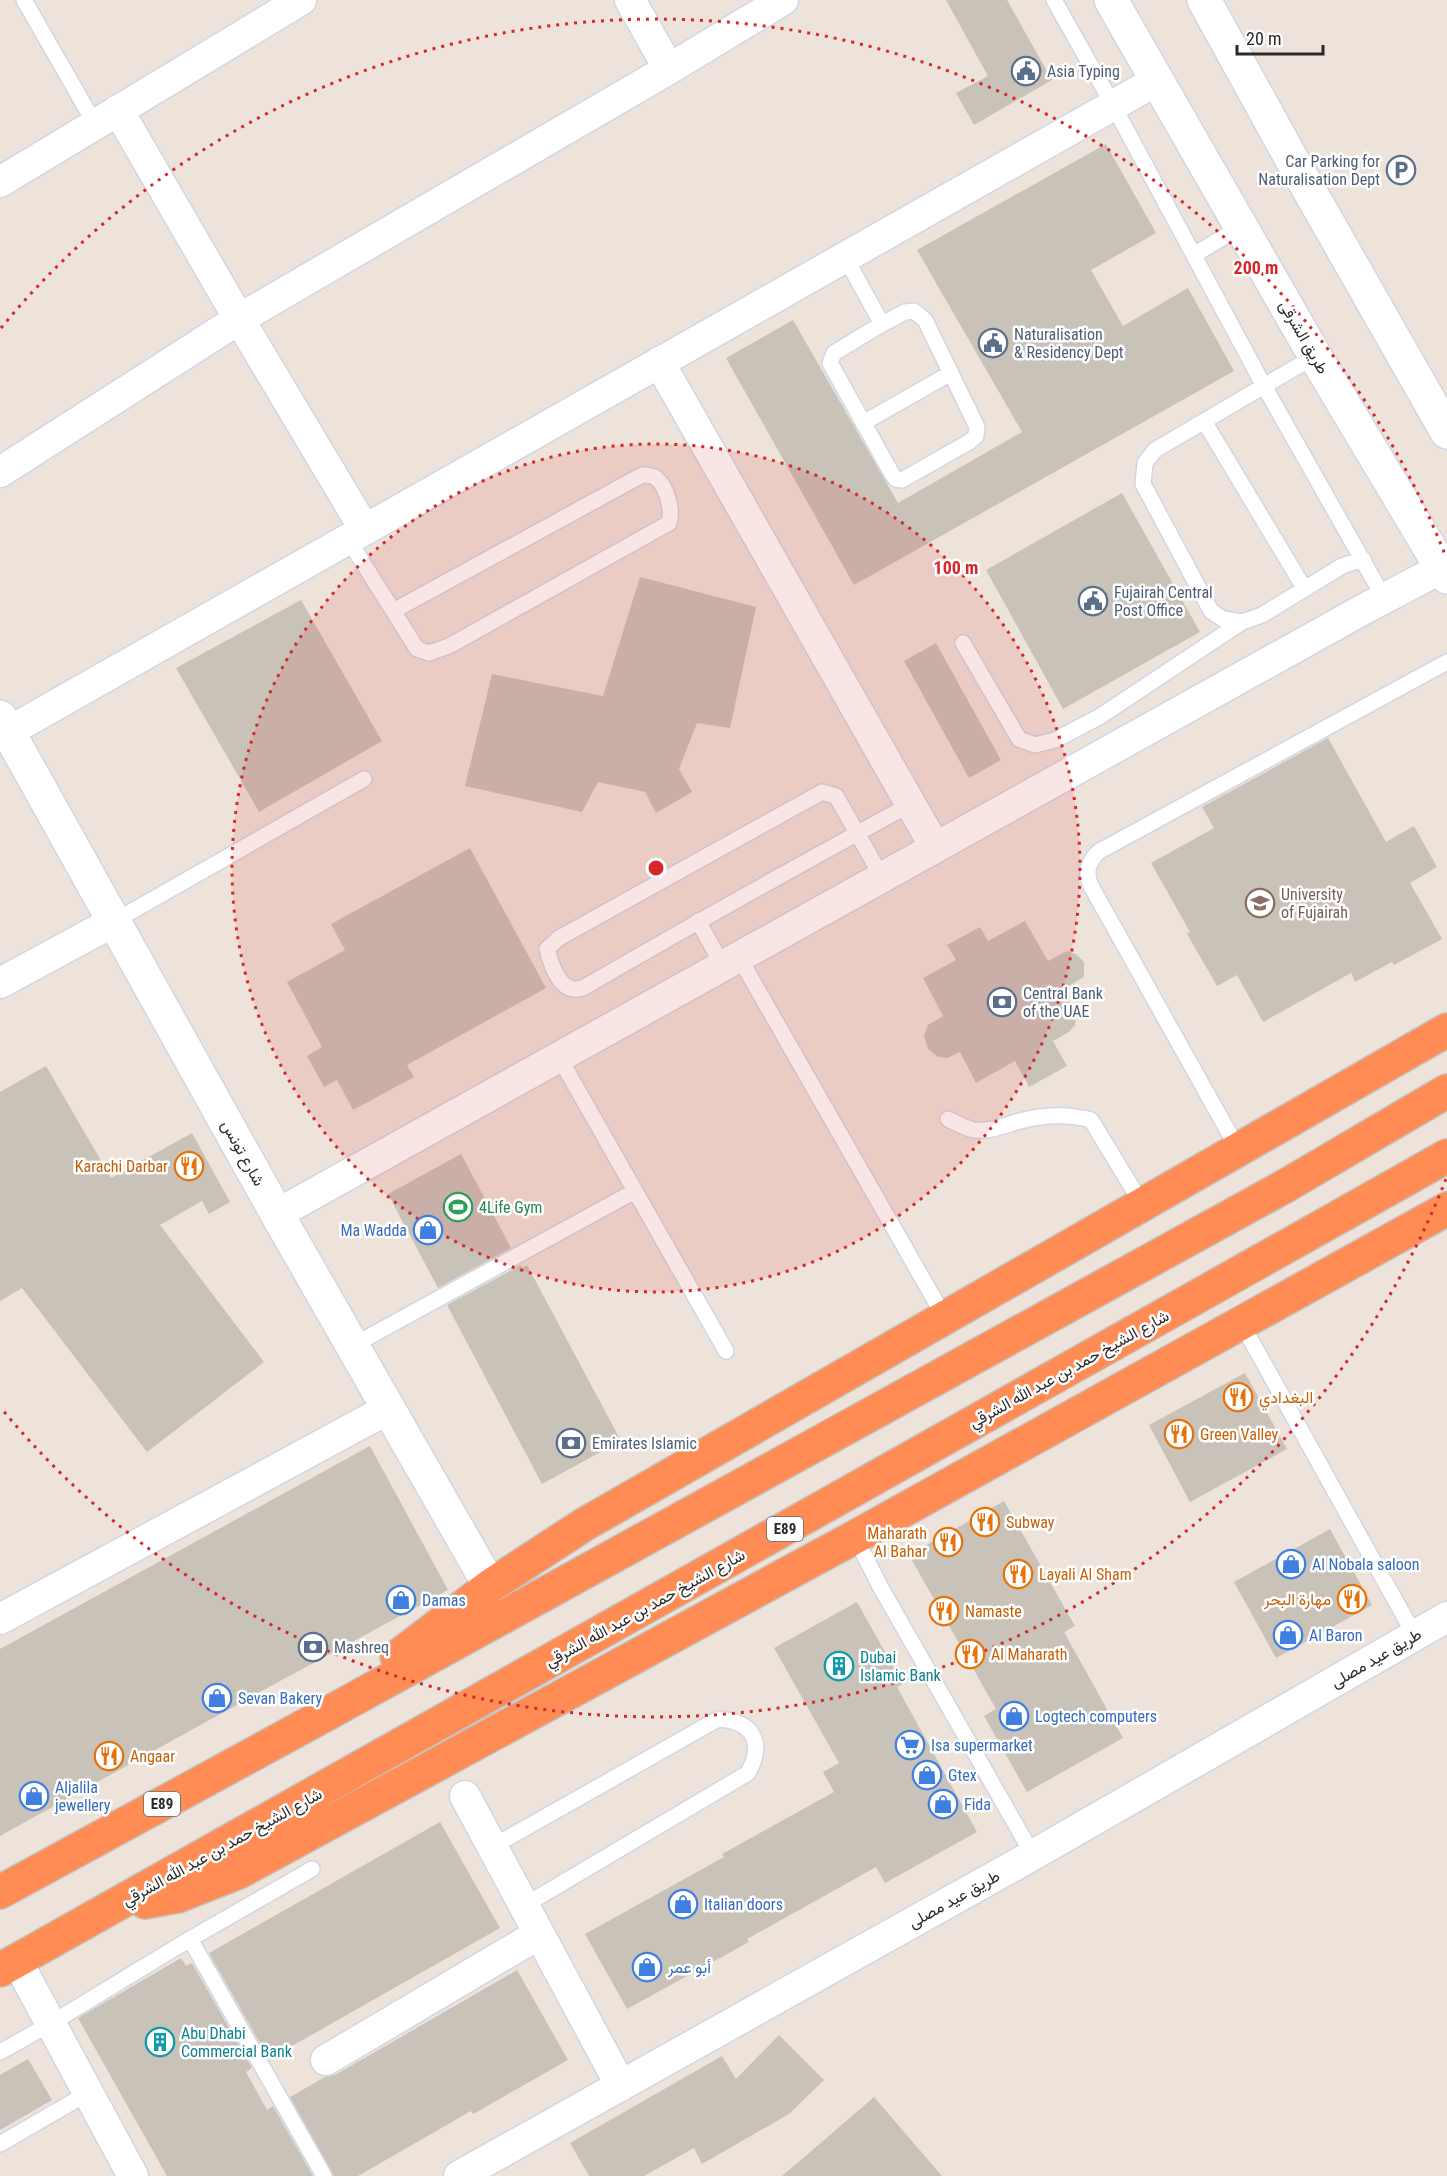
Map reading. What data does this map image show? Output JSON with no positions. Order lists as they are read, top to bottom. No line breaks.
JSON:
{"streets":{"highway":["شارع الشيخ حمد بن عبد الله الشرقي","E89"],"main road":["طريق الشرقى","شارع تونس"],"street":["طريق عيد مصلى"]},"places":{"public building":["Asia Typing","Naturalisation & Residency Dept","Fujairah Central Post Office"],"parking":["Car Parking for Naturalisation Dept"],"school or university":["University of Fujairah"],"bank":["Central Bank of the UAE","Emirates Islamic","Mashreq"],"restaurant":["Karachi Darbar","البغدادي","Green Valley","Subway","Maharath Al Bahar","Layali Al Sham","مهارة البحر","Namaste","Al Maharath","Angaar"],"sports":["4Life Gym"],"shop":["Ma Wadda","Al Nobala saloon","Damas","Al Baron","Sevan Bakery","Logtech computers","Gtex","Aljalila jewellery","Fida","Italian doors","أبو عمر"],"building":["Dubai Islamic Bank","Abu Dhabi Commercial Bank"],"supermarket":["Isa supermarket"]},"scale_bar":"20 m","rings":["200 m","100 m"]}
